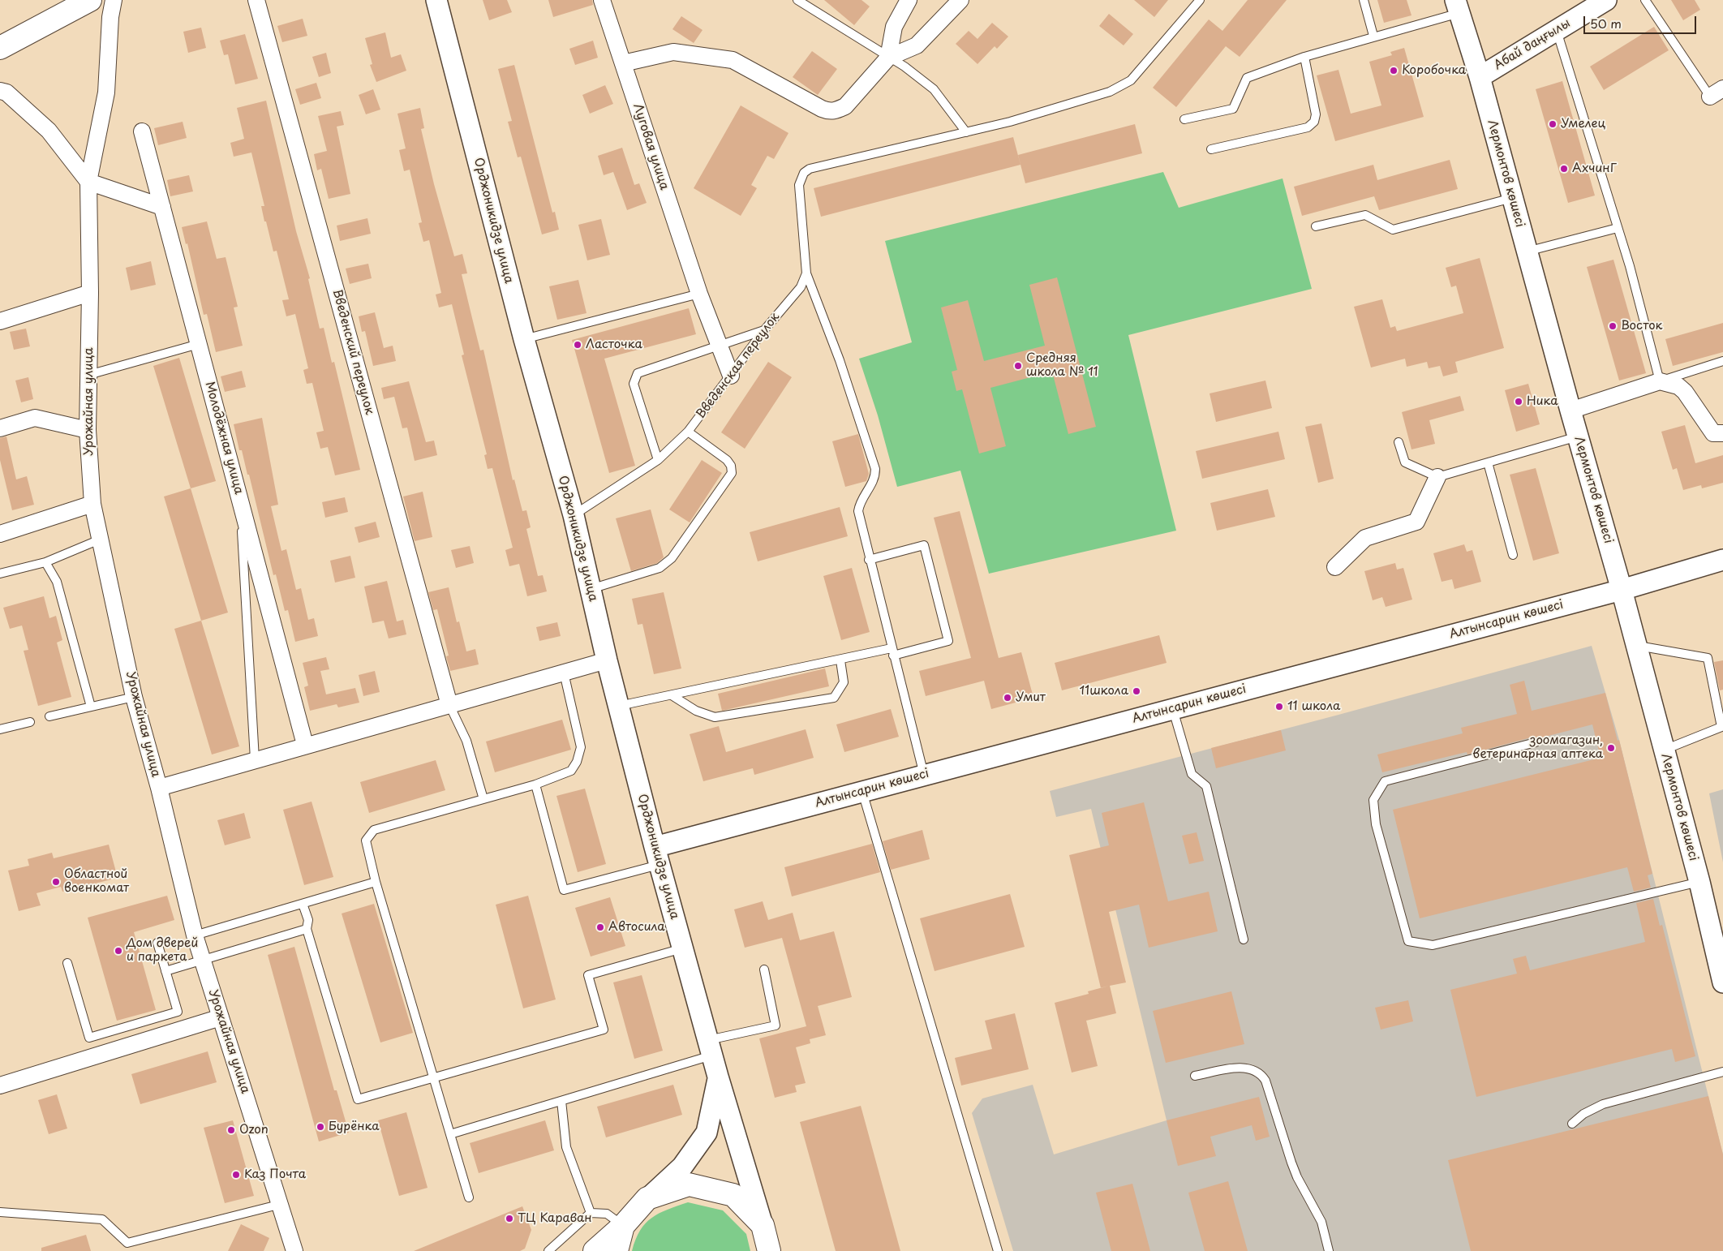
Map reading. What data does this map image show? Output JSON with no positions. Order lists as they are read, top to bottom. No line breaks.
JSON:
{"streets":{"street":["Абай даңғылы","Луговая улица","Лермонтов көшесі","Орджоникидзе улица","Введенский переулок","Урожайная улица","Молодёжная улица","Алтынсарин көшесі"],"lane":["Введенская переулок"]},"crossings":[["Абай даңғылы","Лермонтов көшесі"],["Луговая улица","Введенская переулок"],["Лермонтов көшесі","Алтынсарин көшесі"],["Орджоникидзе улица","Введенская переулок"],["Орджоникидзе улица","Алтынсарин көшесі"]],"places":["Коробочка","Умелец","АхчинГ","Восток","Ласточка","Средняя школа № 11","Ника","11школа","Умит","11 школа","зоомагазин, ветеринарная аптека","Областной военкомат","Автосила","Дом дверей и паркета","Бурёнка","Ozon","Каз Почта","ТЦ Караван"],"scale_bar":"50 m"}
